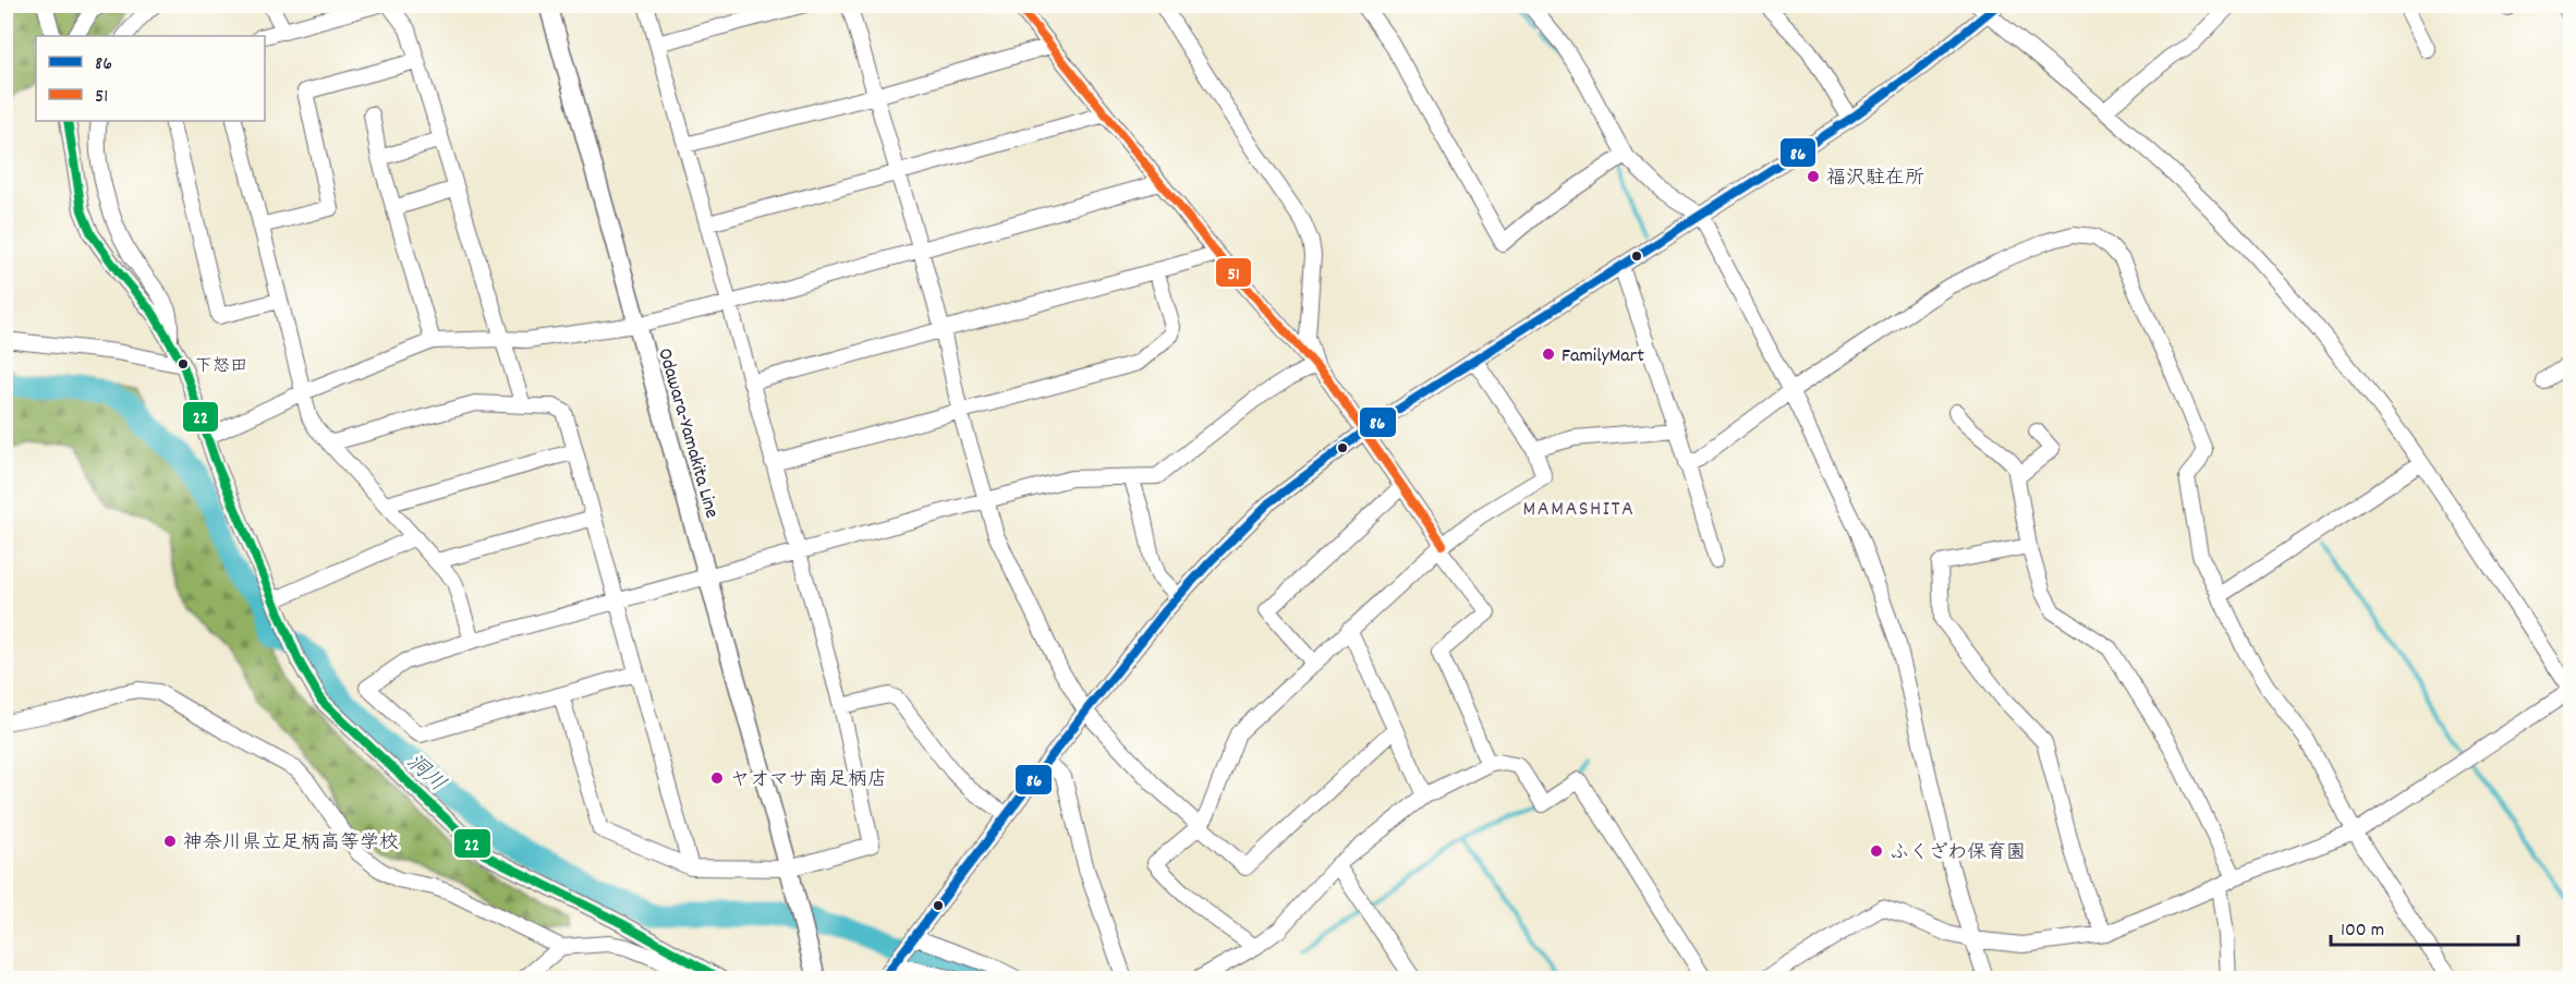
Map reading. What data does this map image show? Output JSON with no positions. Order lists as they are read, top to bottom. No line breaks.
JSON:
{"streets":{"main road":["Odawara-Yamakita Line"]},"districts":["MAMASHITA"],"water":["洞川"],"places":["福沢駐在所","FamilyMart","下怒田","ヤオマサ南足柄店","神奈川県立足柄高等学校","ふくざわ保育園"],"lines":["transit line 86","transit line 51","transit line 22"],"legend":["86","51"],"scale_bar":"100 m"}
